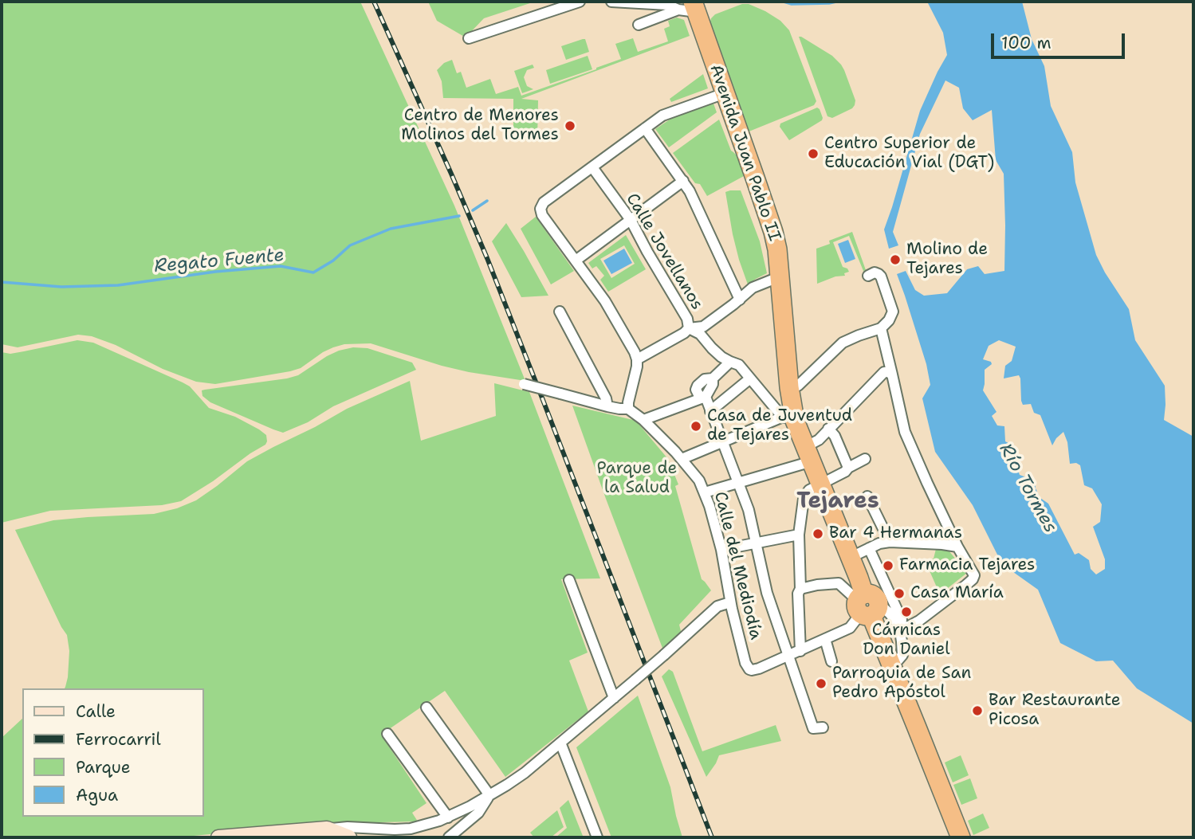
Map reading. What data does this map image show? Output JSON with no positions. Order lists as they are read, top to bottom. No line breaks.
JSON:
{"streets":{"highway":["Avenida Juan Pablo II"],"street":["Calle Jovellanos","Calle del Mediodía"]},"crossings":[["Avenida Juan Pablo II","Calle Jovellanos"]],"districts":["Tejares"],"water":["Regato Fuente","Río Tormes"],"parks":["Parque de la Salud"],"places":["Centro de Menores Molinos del Tormes","Centro Superior de Educación Vial (DGT)","Molino de Tejares","Casa de Juventud de Tejares","Bar 4 Hermanas","Farmacia Tejares","Casa María","Cárnicas Don Daniel","Parroquia de San Pedro Apóstol","Bar Restaurante Picosa"],"legend":["Calle","Ferrocarril","Parque","Agua"],"scale_bar":"100 m"}
